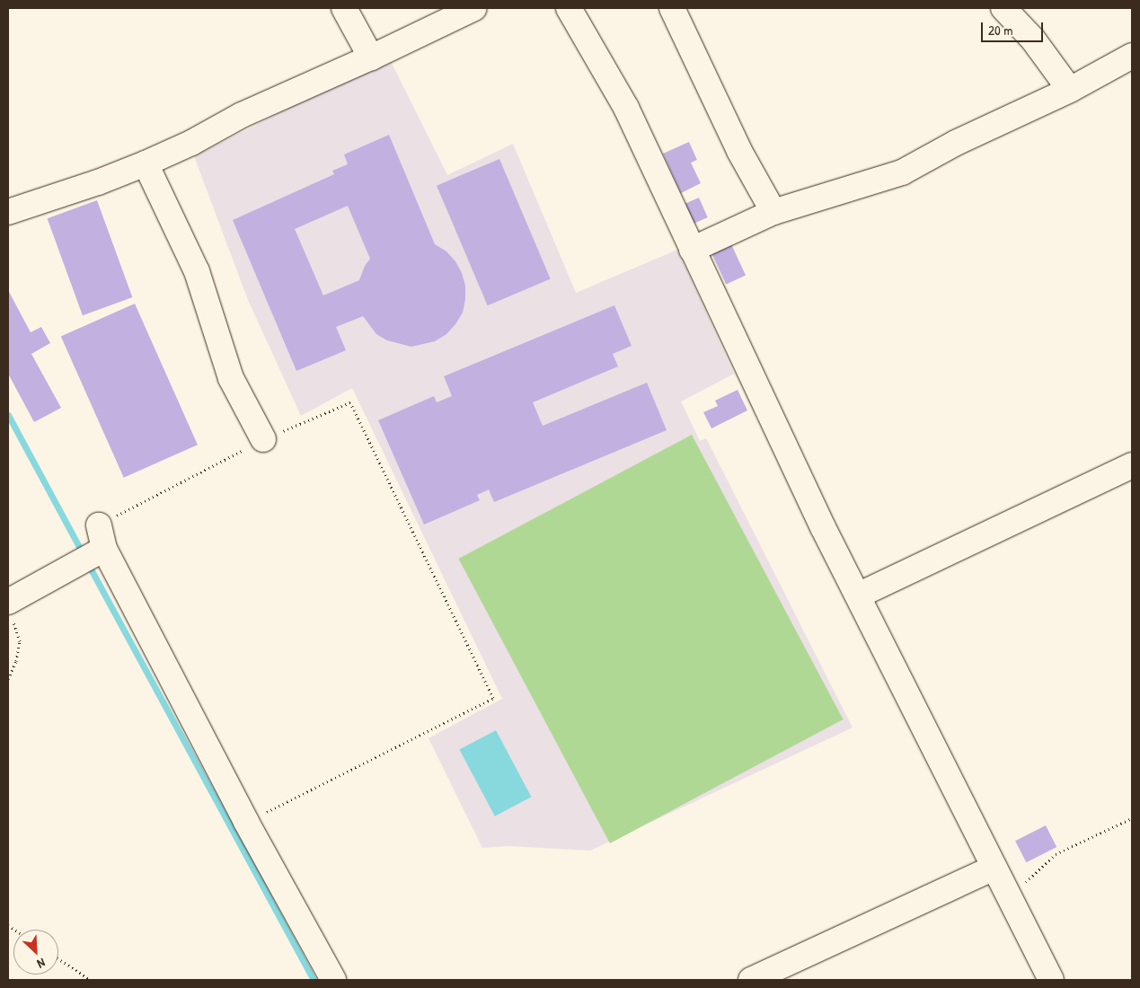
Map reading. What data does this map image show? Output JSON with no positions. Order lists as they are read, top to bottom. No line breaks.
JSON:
{"scale_bar":"20 m","north":"bottom right"}
